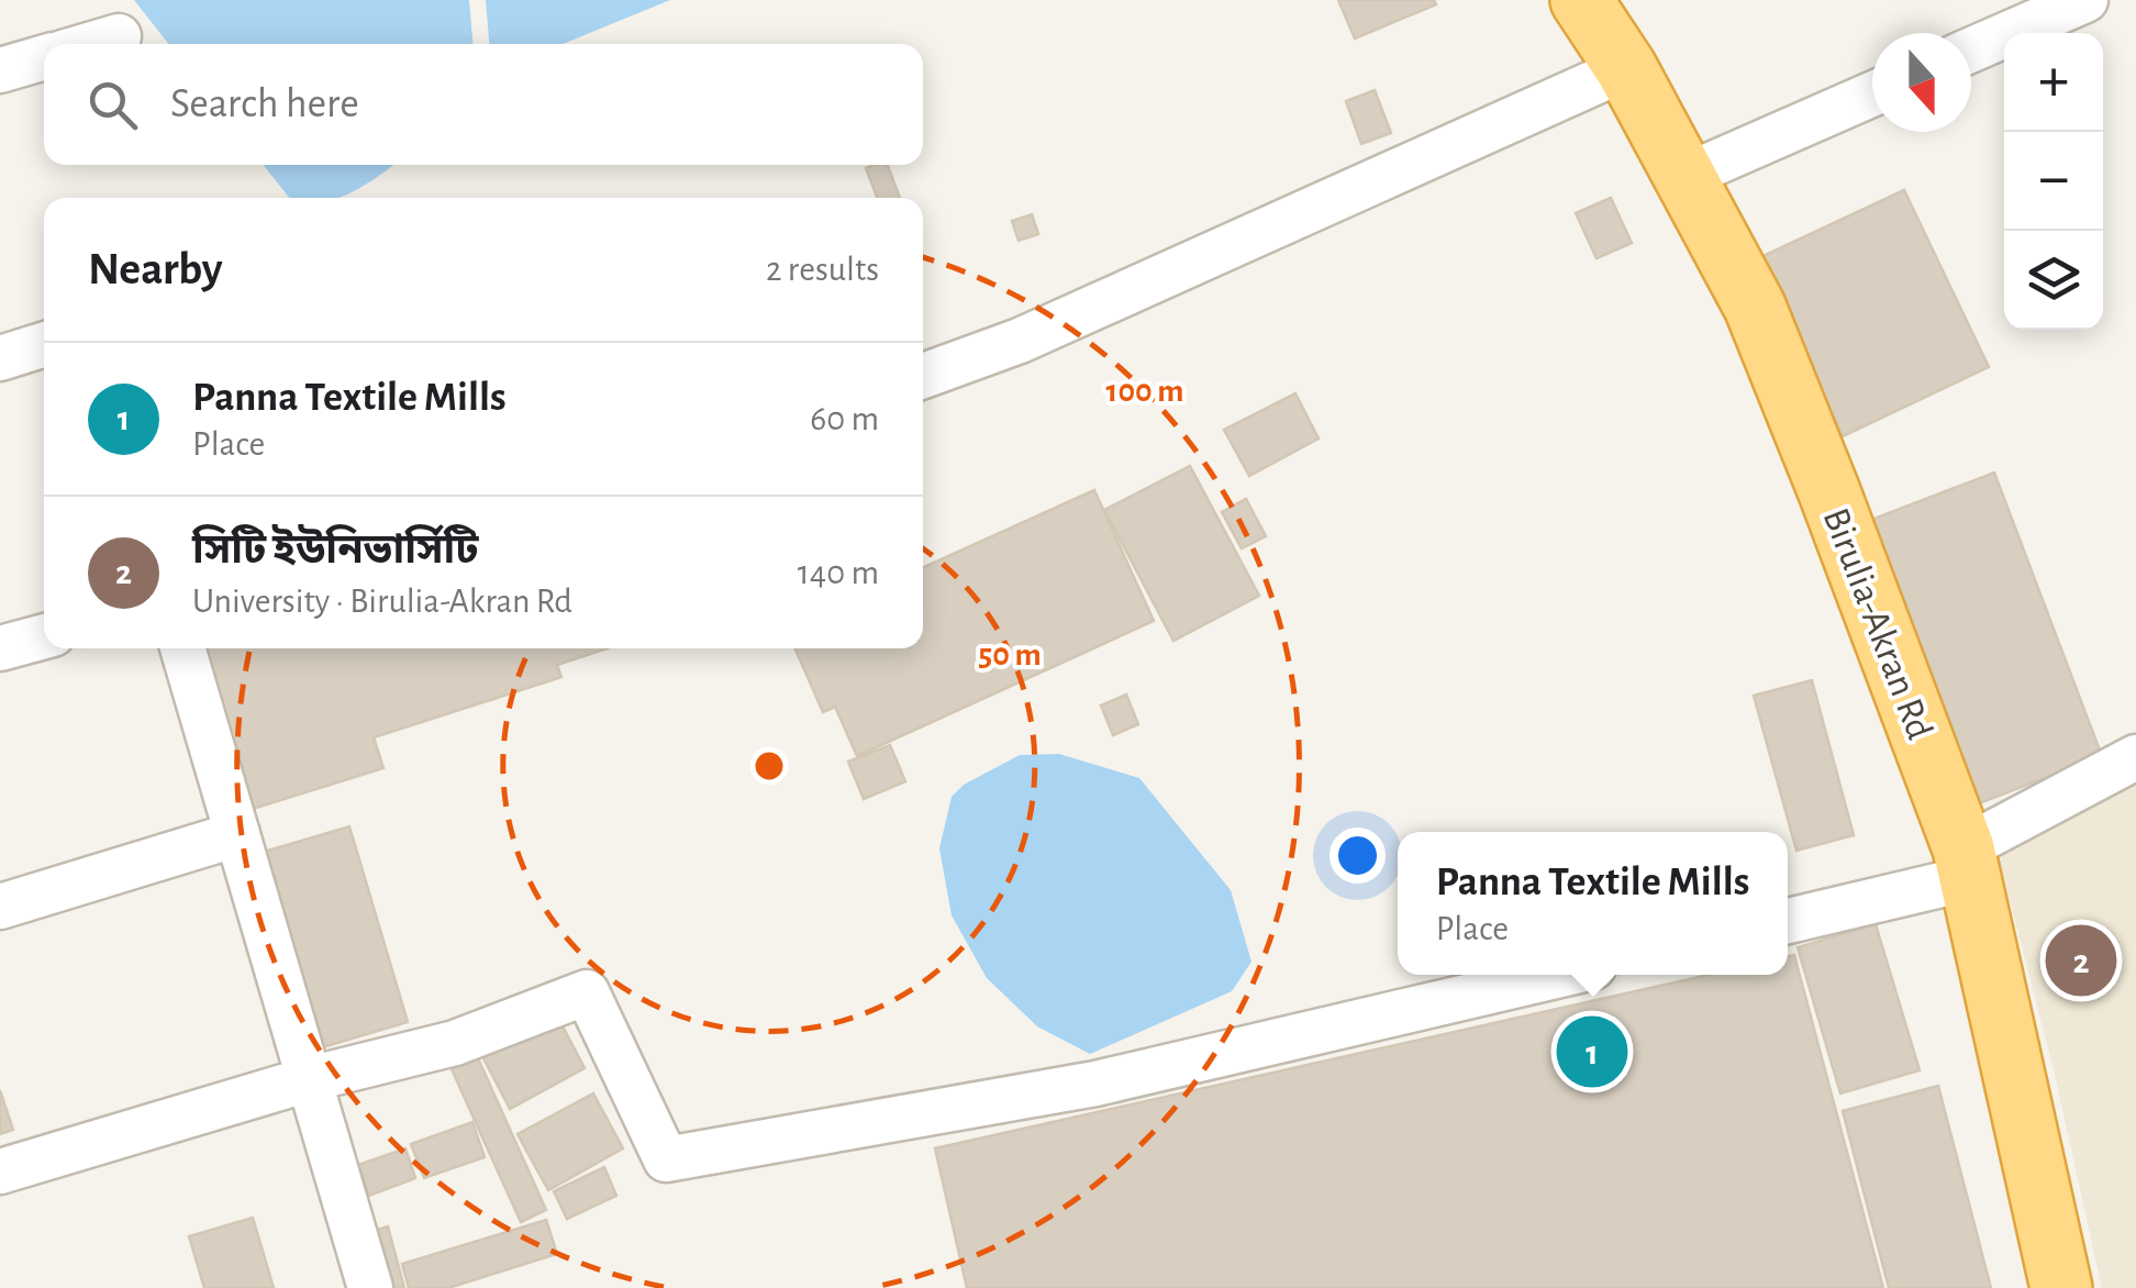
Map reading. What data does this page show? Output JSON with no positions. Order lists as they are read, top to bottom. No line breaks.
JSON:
{"streets":{"highway":["Birulia-Akran Rd"]},"north":"bottom","page":{"map_buttons":["+","−"],"search":"Search here","heading":["Nearby","2 results"],"list":[{"mark":"1","name":"Panna Textile Mills","note":"Place","value":"60 m"},{"mark":"2","name":"সিটি ইউনিভার্সিটি","note":"University · Birulia-Akran Rd","value":"140 m"}],"popup":["Panna Textile Mills","Place"],"pins":["2","1"]},"rings":["100 m","50 m"]}
